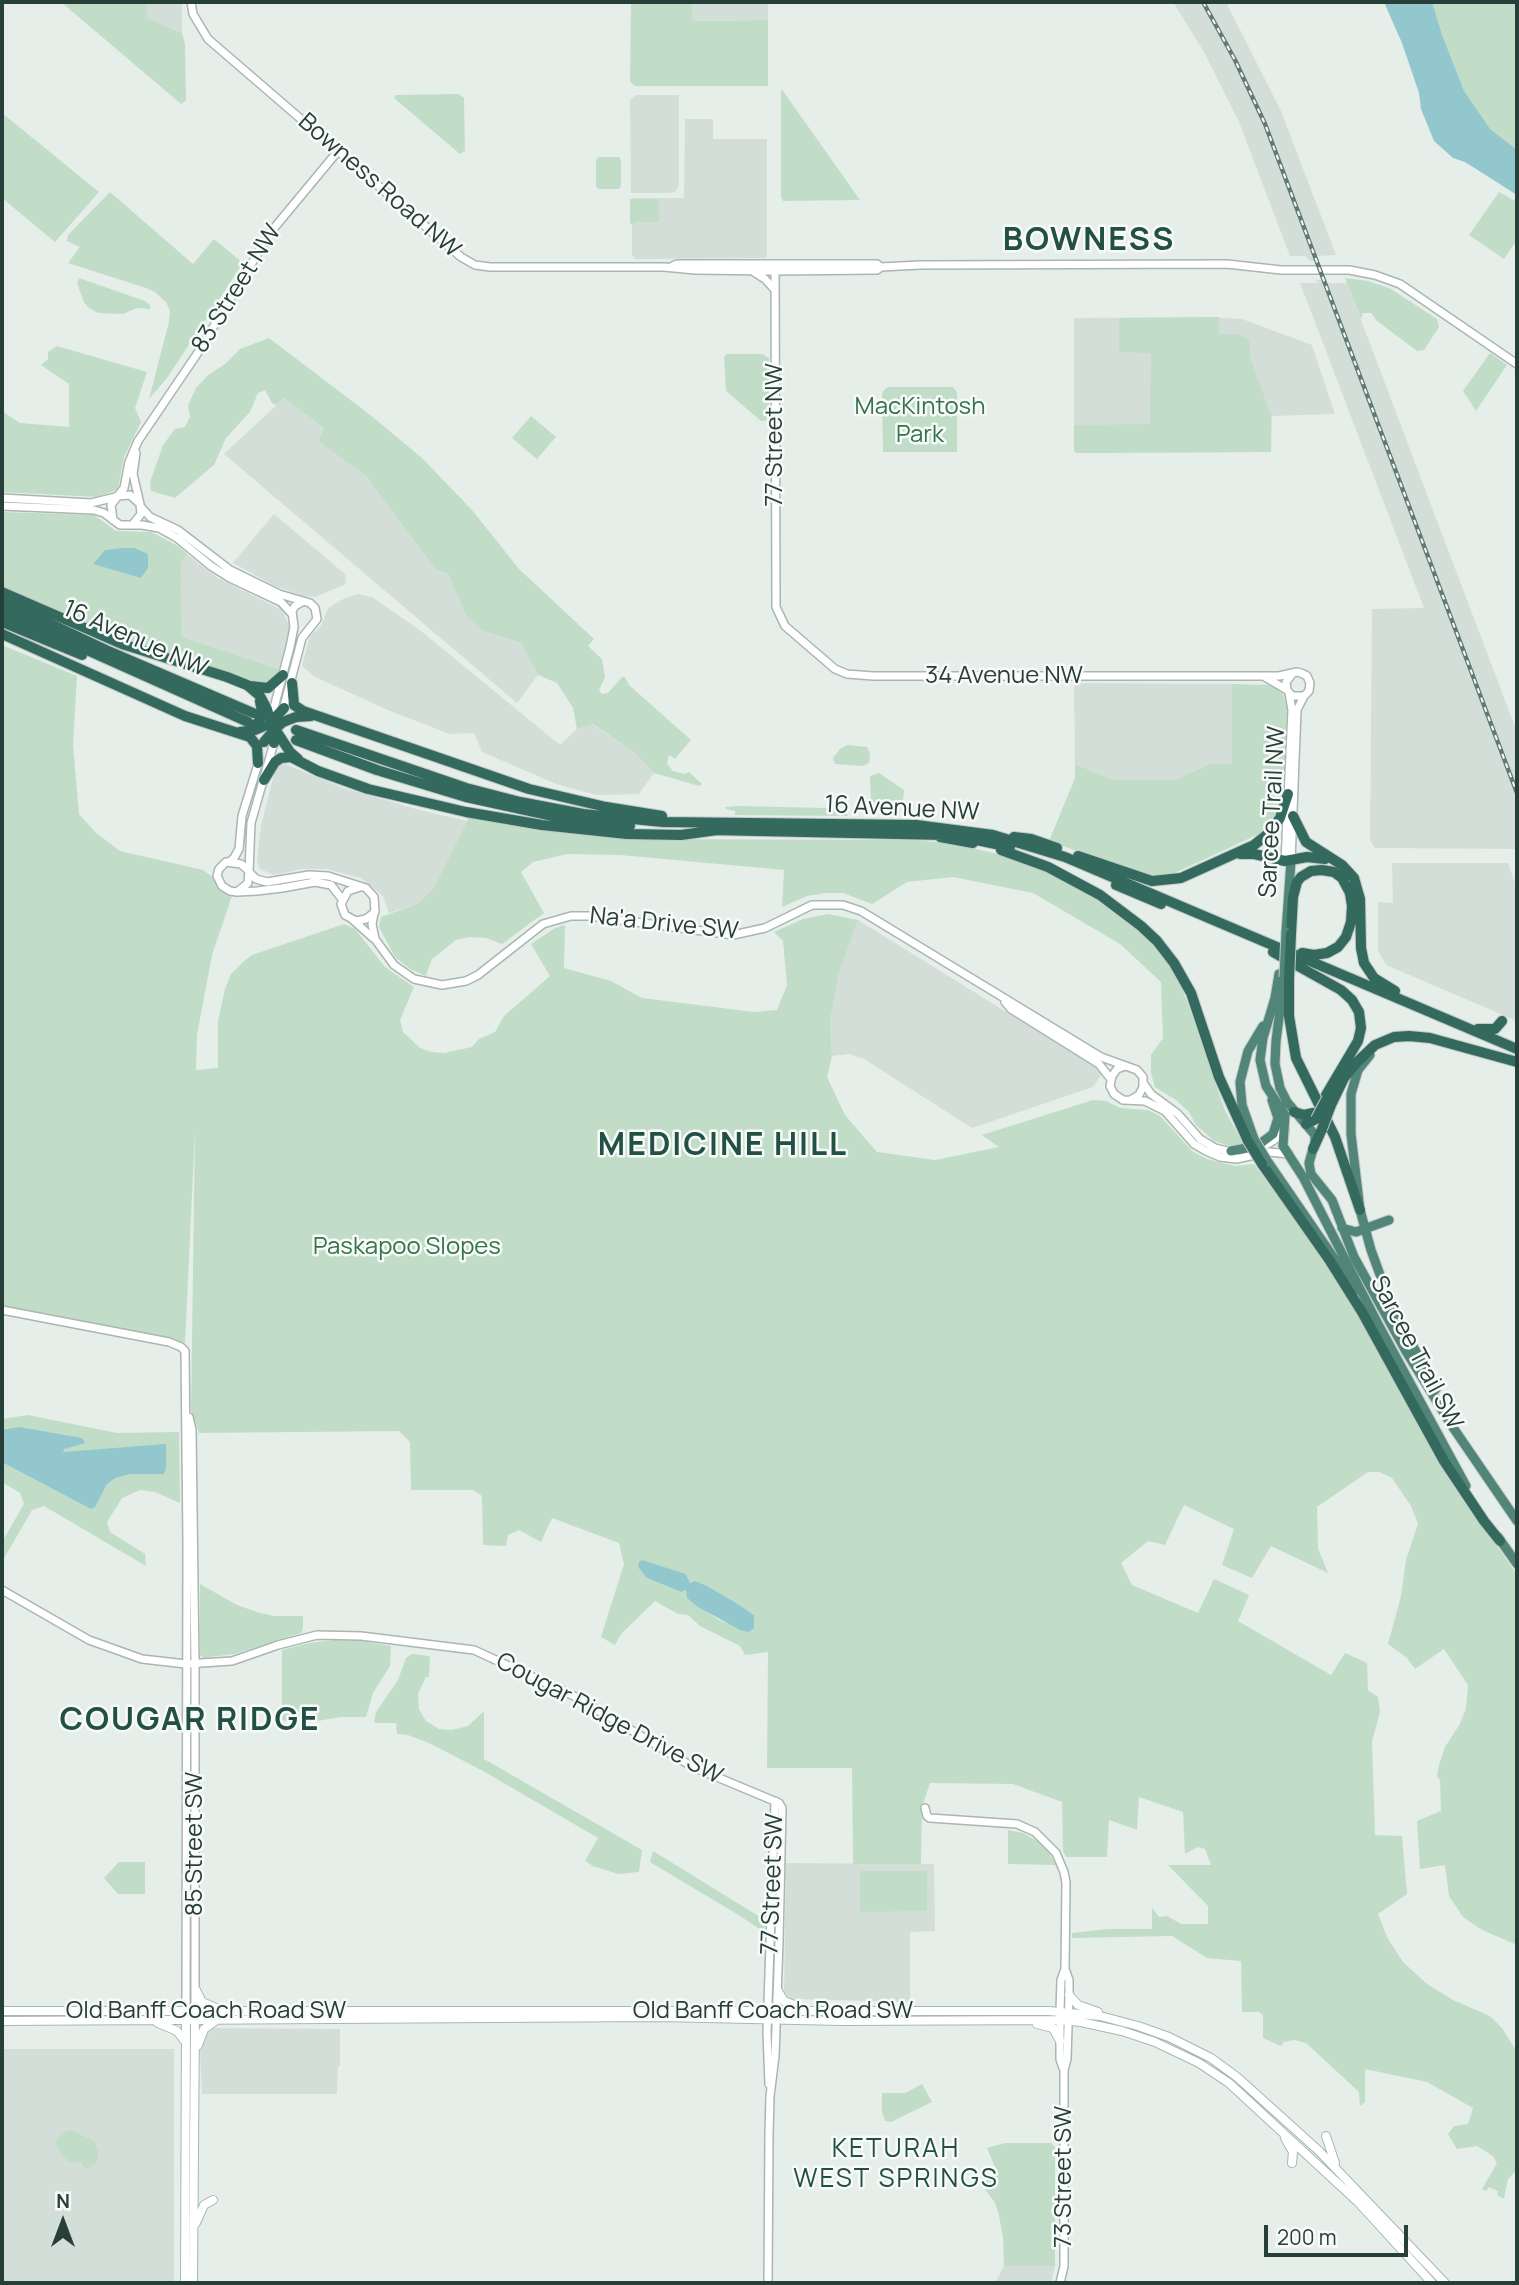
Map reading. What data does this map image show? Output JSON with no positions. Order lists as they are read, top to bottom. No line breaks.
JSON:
{"streets":{"highway":["16 Avenue NW","Sarcee Trail NW","Sarcee Trail SW"],"main road":["85 Street SW","Old Banff Coach Road SW"],"street":["Bowness Road NW","83 Street NW","77 Street NW","34 Avenue NW","Na'a Drive SW","Cougar Ridge Drive SW","77 Street SW","73 Street SW"]},"crossings":[["Bowness Road NW","83 Street NW"],["Bowness Road NW","77 Street NW"],["77 Street NW","34 Avenue NW"],["34 Avenue NW","Sarcee Trail NW"],["Cougar Ridge Drive SW","85 Street SW"],["Cougar Ridge Drive SW","77 Street SW"],["85 Street SW","Old Banff Coach Road SW"],["77 Street SW","Old Banff Coach Road SW"],["Old Banff Coach Road SW","73 Street SW"]],"districts":["BOWNESS","MEDICINE HILL","COUGAR RIDGE","KETURAH WEST SPRINGS"],"parks":["MacKintosh Park","Paskapoo Slopes"],"scale_bar":"200 m","north":"top"}
